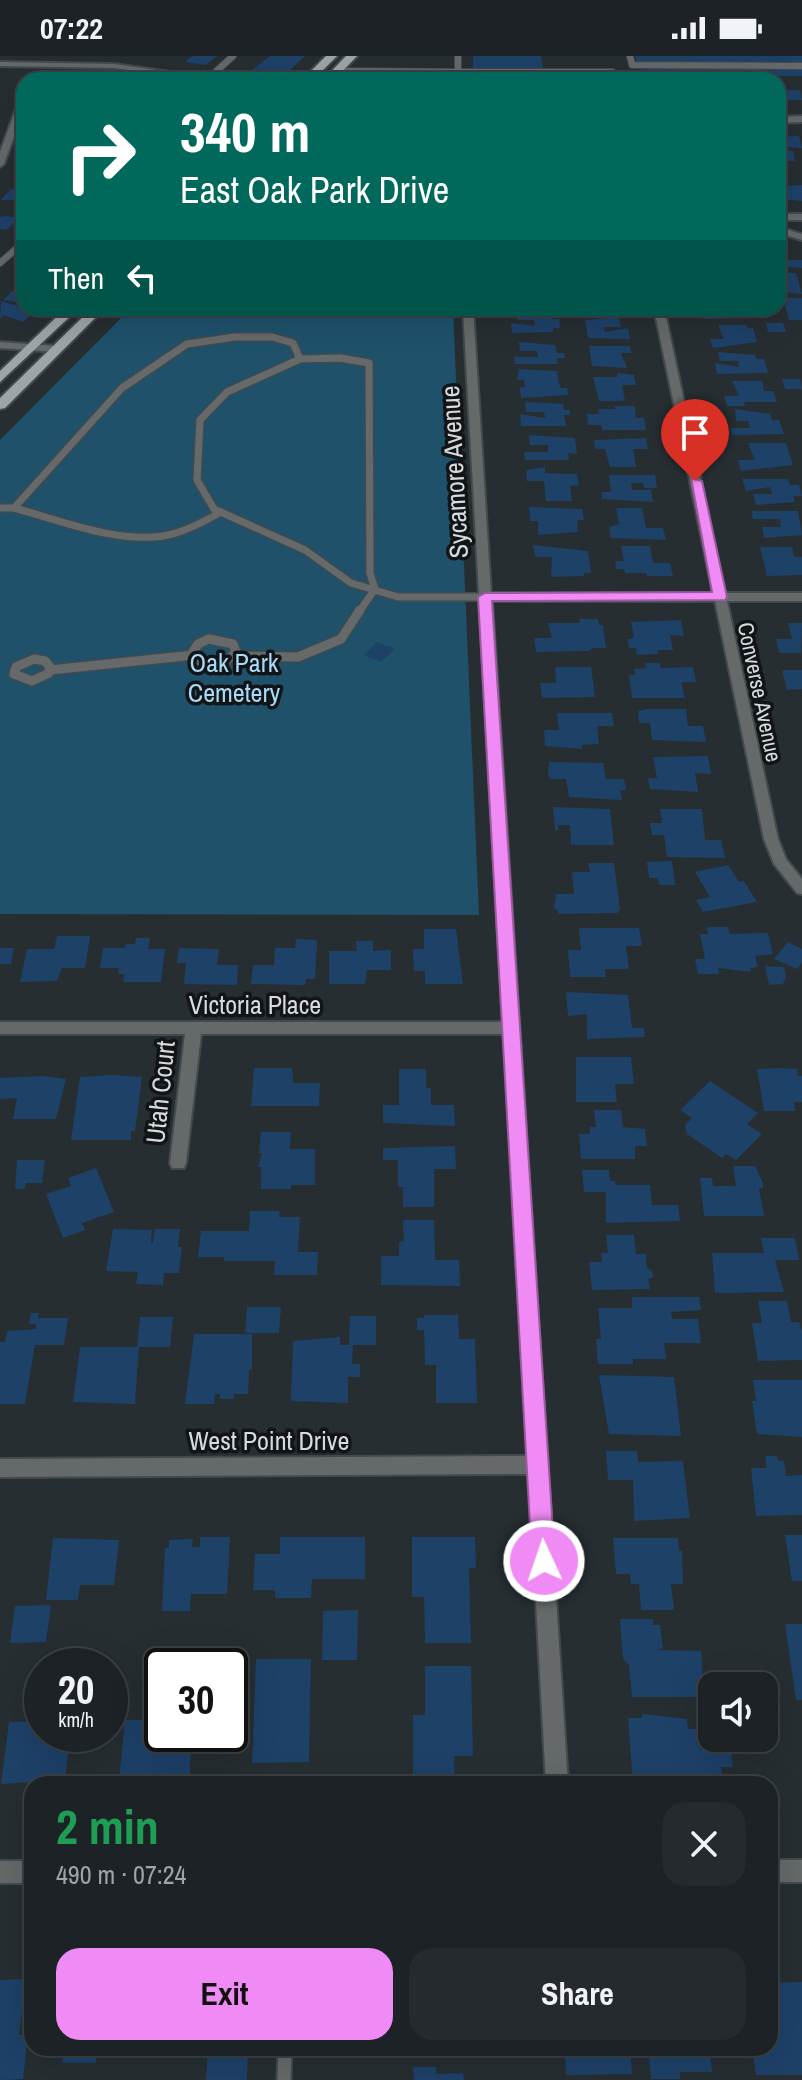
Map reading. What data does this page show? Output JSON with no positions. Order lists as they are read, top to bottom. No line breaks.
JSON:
{"streets":{"street":["Sycamore Avenue","Converse Avenue","Victoria Place","Utah Court","West Point Drive"]},"crossings":[["Sycamore Avenue","Victoria Place"],["Sycamore Avenue","West Point Drive"],["Victoria Place","Utah Court"]],"parks":["Oak Park Cemetery"],"page":{"status":"07:22","turn":["340 m","East Oak Park Drive"],"then":"Then","speed":"20 km/h","limit":"30","heading":["2 min","490 m · 07:24"],"buttons":["Exit","Share"]}}
